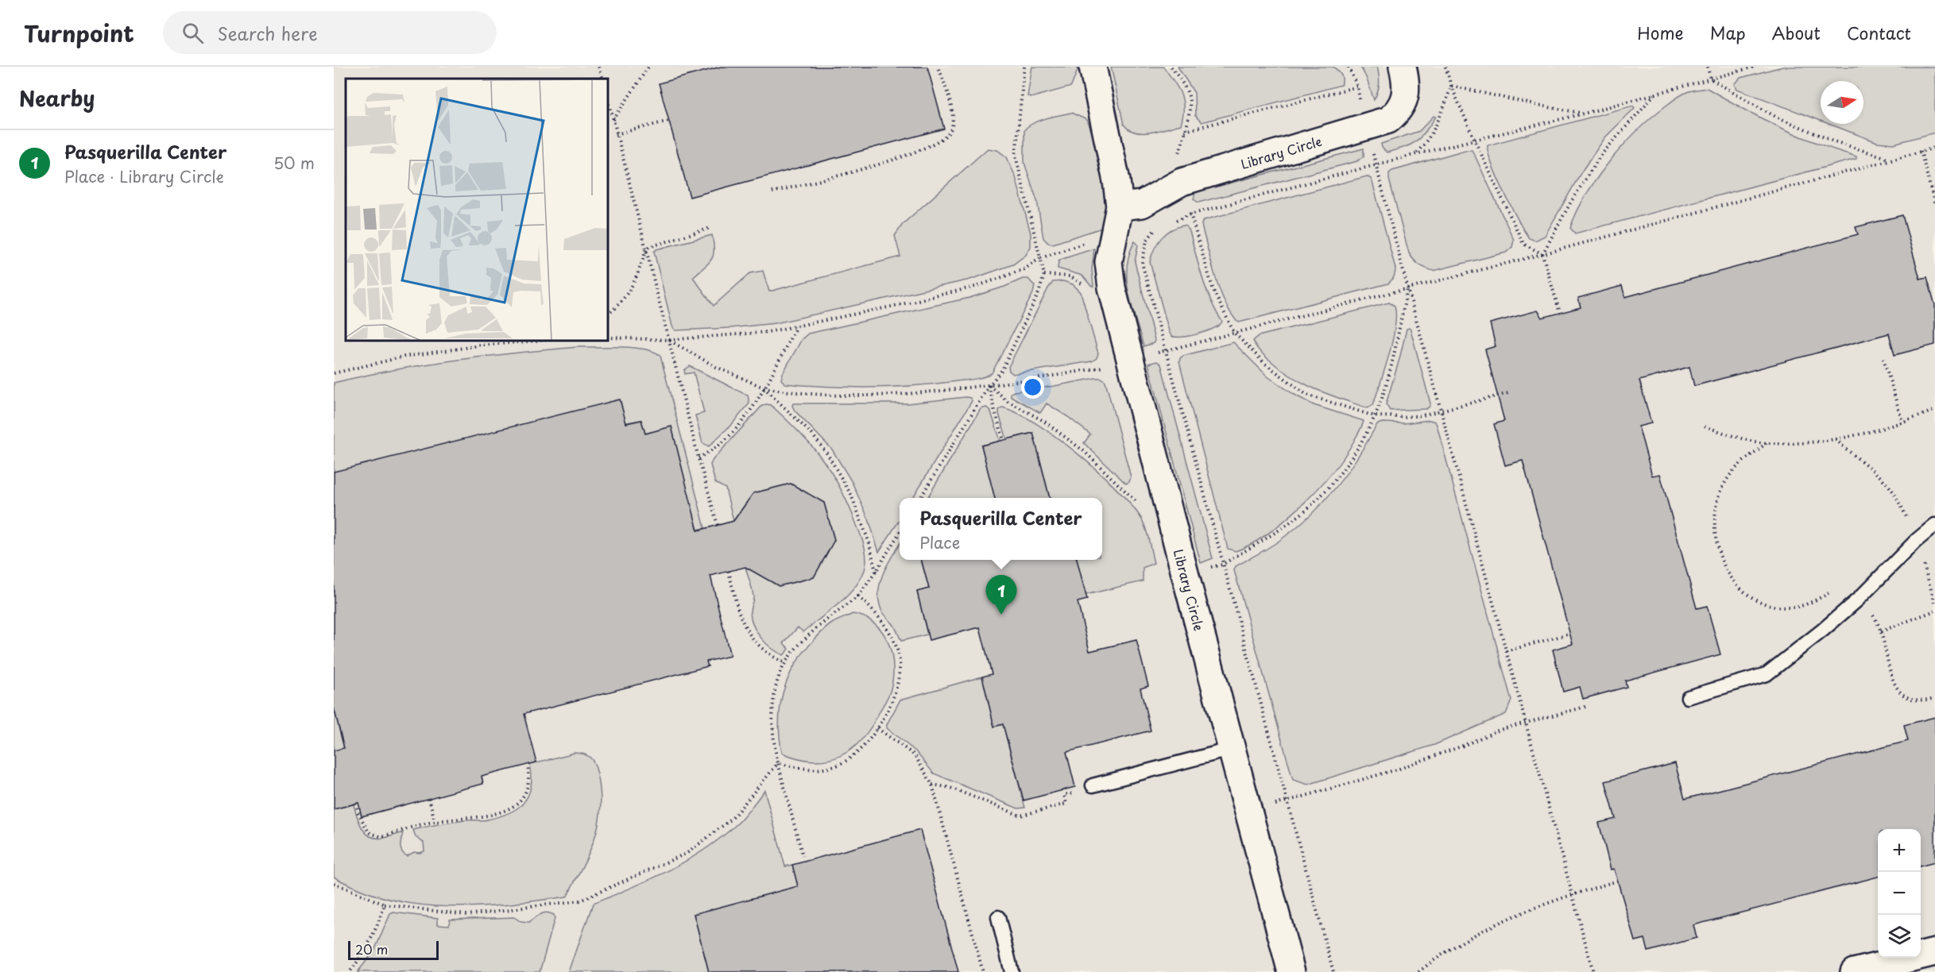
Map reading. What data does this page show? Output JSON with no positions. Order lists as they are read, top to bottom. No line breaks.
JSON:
{"streets":{"street":["Library Circle"]},"scale_bar":"20 m","north":"right","page":{"header":"Turnpoint","search":"Search here","nav":["Home","Map","About","Contact"],"heading":"Nearby","list":[{"mark":"1","name":"Pasquerilla Center","note":"Place · Library Circle","value":"50 m"}],"popup":["Pasquerilla Center","Place"],"pins":"1","map_buttons":["+","−"],"scale":"20 m"}}
